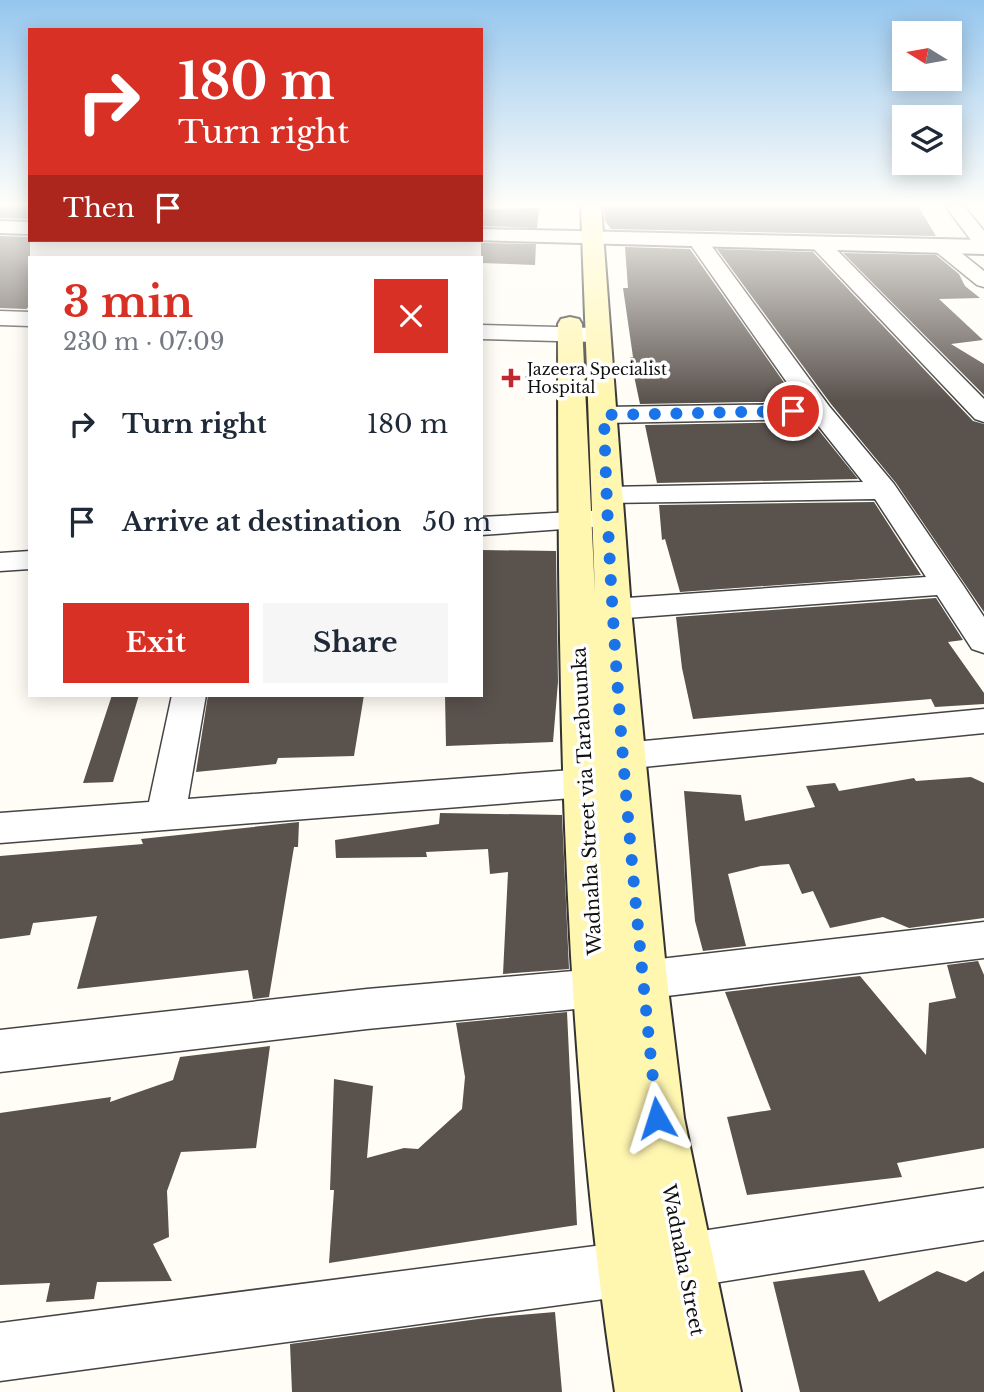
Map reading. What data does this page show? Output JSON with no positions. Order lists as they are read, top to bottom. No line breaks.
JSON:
{"streets":{"main road":["Wadnaha Street via Tarabuunka","Wadnaha Street"]},"crossings":[["Wadnaha Street via Tarabuunka","Wadnaha Street"]],"places":{"health":["Jazeera Specialist Hospital"]},"north":"left","page":{"turn":["180 m","Turn right"],"then":"Then","heading":["3 min","230 m · 07:09"],"list":[{"name":"Turn right","value":"180 m"},{"name":"Arrive at destination","value":"50 m"}],"buttons":["Exit","Share"]}}
